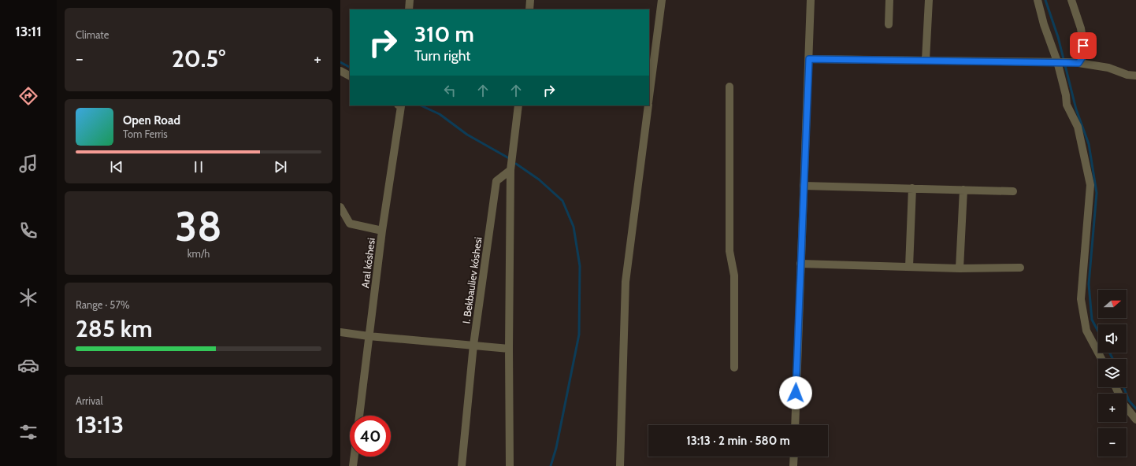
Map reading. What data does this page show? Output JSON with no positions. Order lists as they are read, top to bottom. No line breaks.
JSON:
{"streets":{"street":["Aral kóshesi","I. Bekbauliev kóshesi"]},"north":"right","page":{"tabs":"13:11","tile":["Climate",["38","km/h"],["Range · 57%","285 km"],["Arrival","13:13"]],"turn":["310 m","Turn right"],"heat":["−","20.5°","+"],"song":["Open Road","Tom Ferris"],"map_buttons":["+","−"],"limit":"40","trip":"13:13 · 2 min · 580 m"}}
